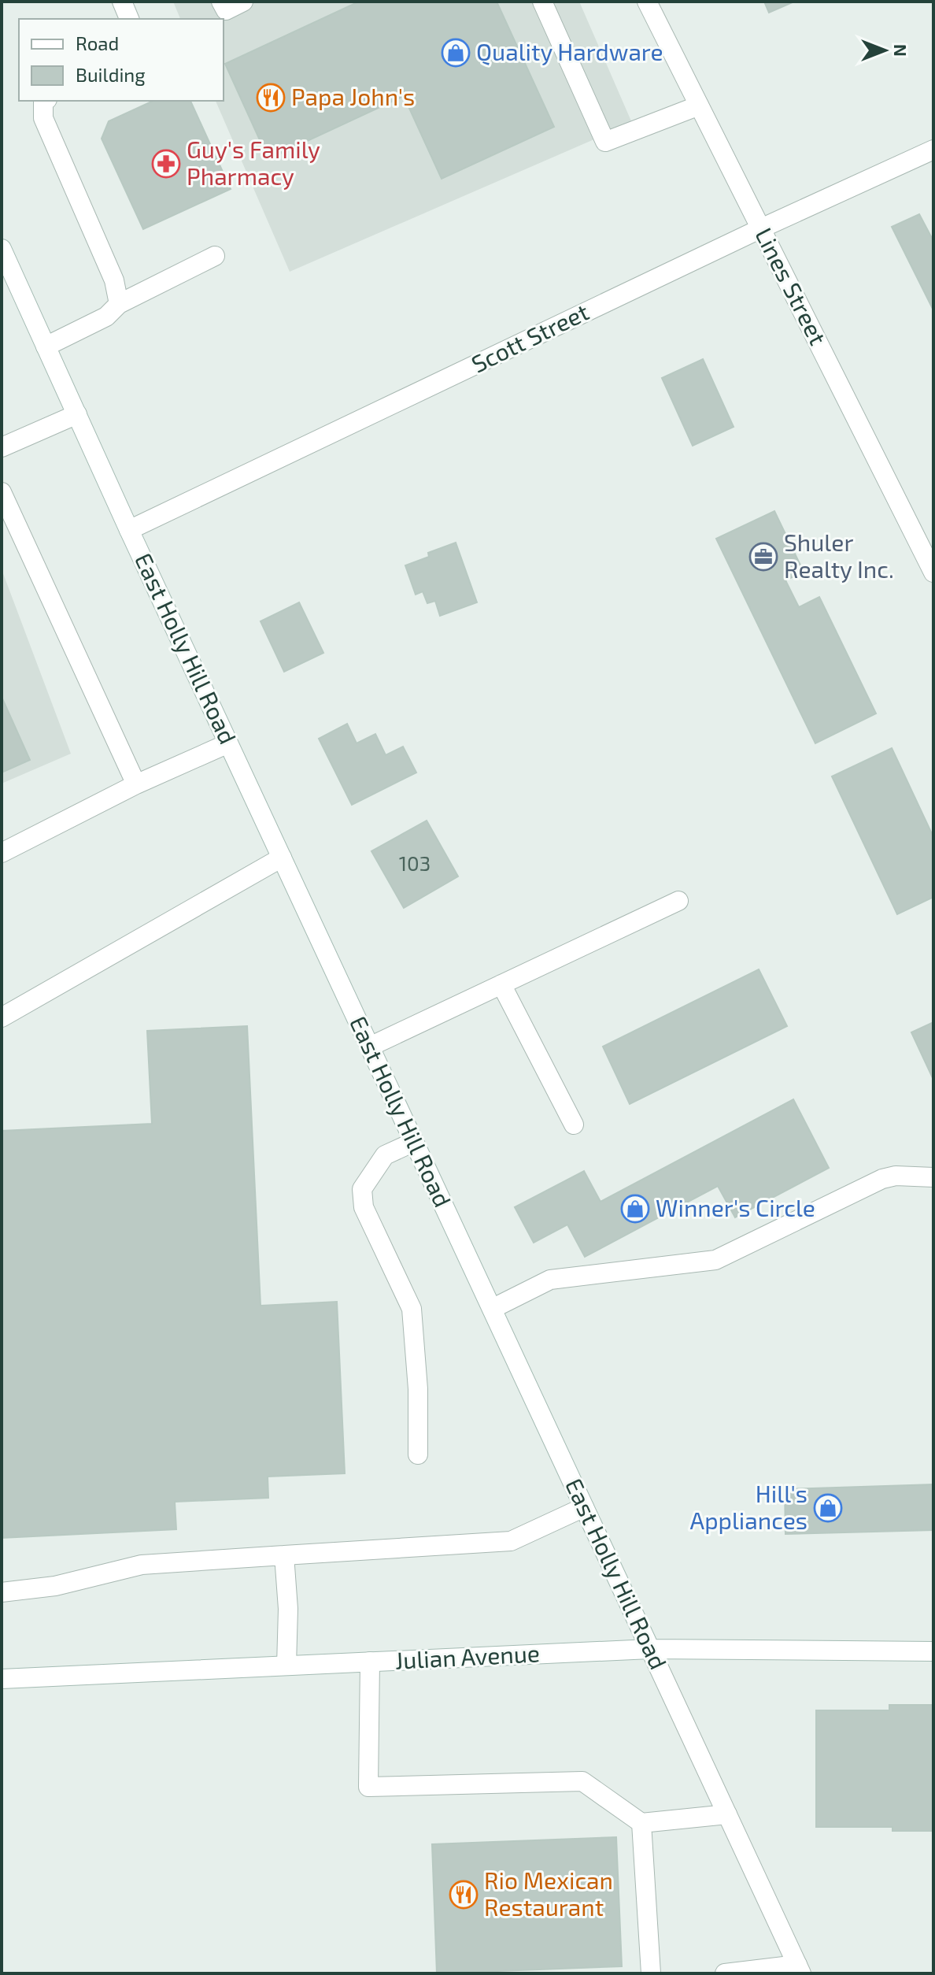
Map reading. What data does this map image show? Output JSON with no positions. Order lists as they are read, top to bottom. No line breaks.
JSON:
{"streets":{"street":["Lines Street","Scott Street","East Holly Hill Road","Julian Avenue"]},"crossings":[["Lines Street","Scott Street"],["Scott Street","East Holly Hill Road"],["East Holly Hill Road","Julian Avenue"]],"places":{"shop":["Quality Hardware","Winner's Circle","Hill's Appliances"],"restaurant":["Papa John's","Rio Mexican Restaurant"],"pharmacy":["Guy's Family Pharmacy"],"office":["Shuler Realty Inc."]},"house_numbers":["103"],"legend":["Road","Building"],"north":"right"}
